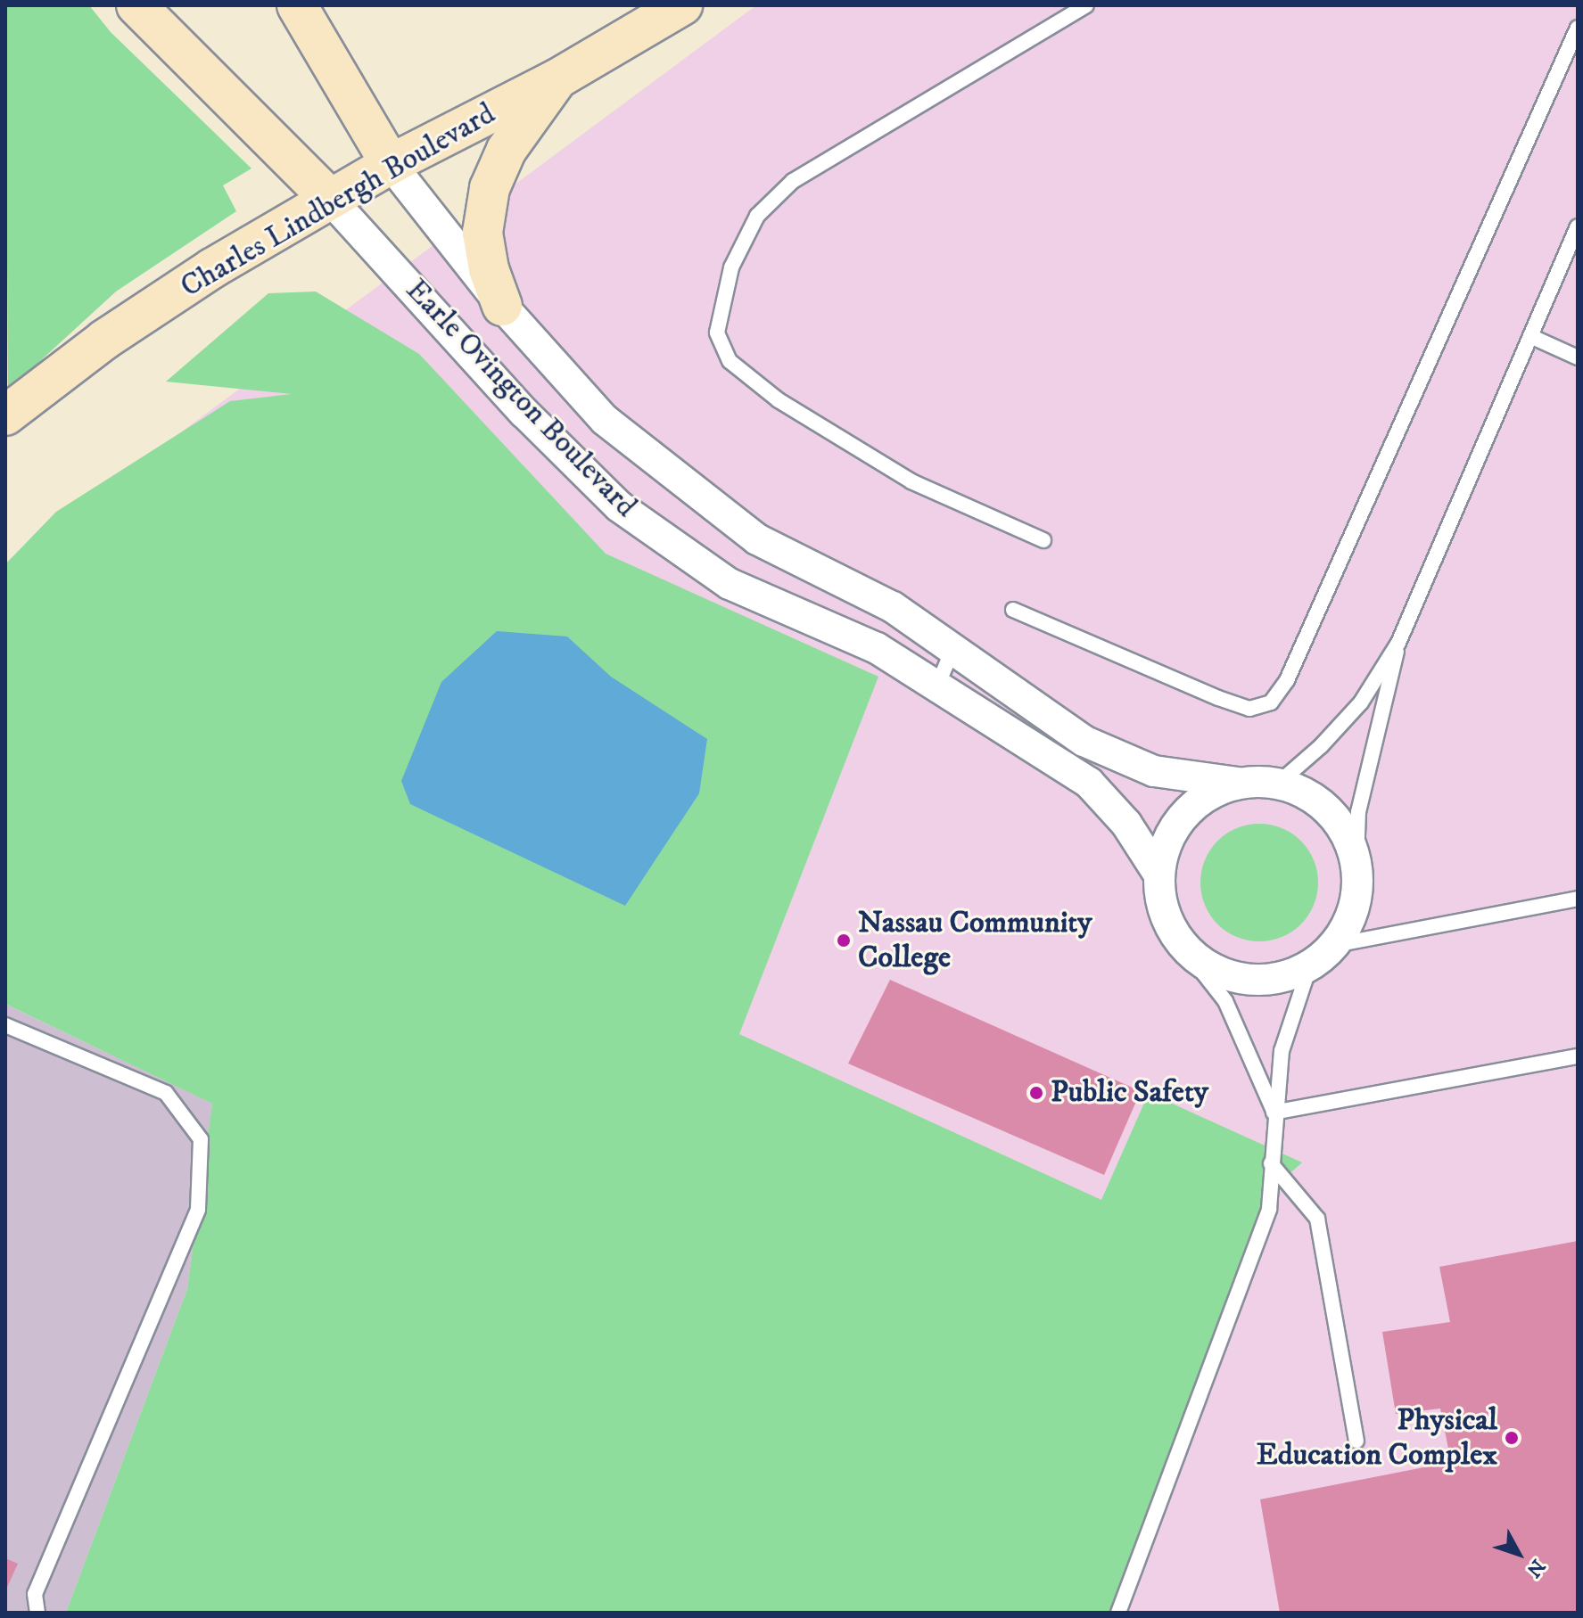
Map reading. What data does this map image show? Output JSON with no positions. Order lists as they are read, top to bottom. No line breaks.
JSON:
{"streets":{"main road":["Charles Lindbergh Boulevard","Earle Ovington Boulevard"]},"crossings":[["Charles Lindbergh Boulevard","Earle Ovington Boulevard"]],"places":["Nassau Community College","Public Safety","Physical Education Complex"],"north":"bottom right"}
